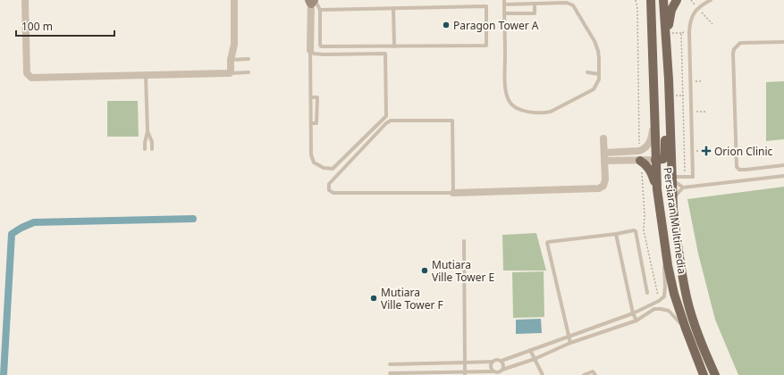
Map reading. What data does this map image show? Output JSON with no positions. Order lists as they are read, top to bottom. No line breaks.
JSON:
{"streets":{"main road":["Persiaran Multimedia"]},"places":{"other":["Paragon Tower A","Mutiara Ville Tower E","Mutiara Ville Tower F"],"health":["Orion Clinic"]},"scale_bar":"100 m"}
